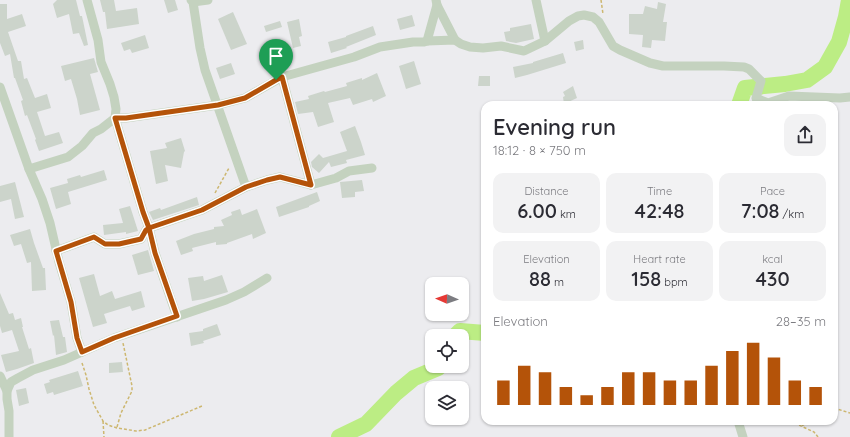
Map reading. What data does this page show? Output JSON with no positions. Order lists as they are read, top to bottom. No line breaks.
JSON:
{"north":"left","page":{"heading":["Evening run","18:12 · 8 × 750 m"],"stats":[["Distance","6.00 km"],["Time","42:48"],["Pace","7:08 /km"],["Elevation","88 m"],["Heart rate","158 bpm"],["kcal","430"]],"chart":["Elevation","28–35 m"]}}
